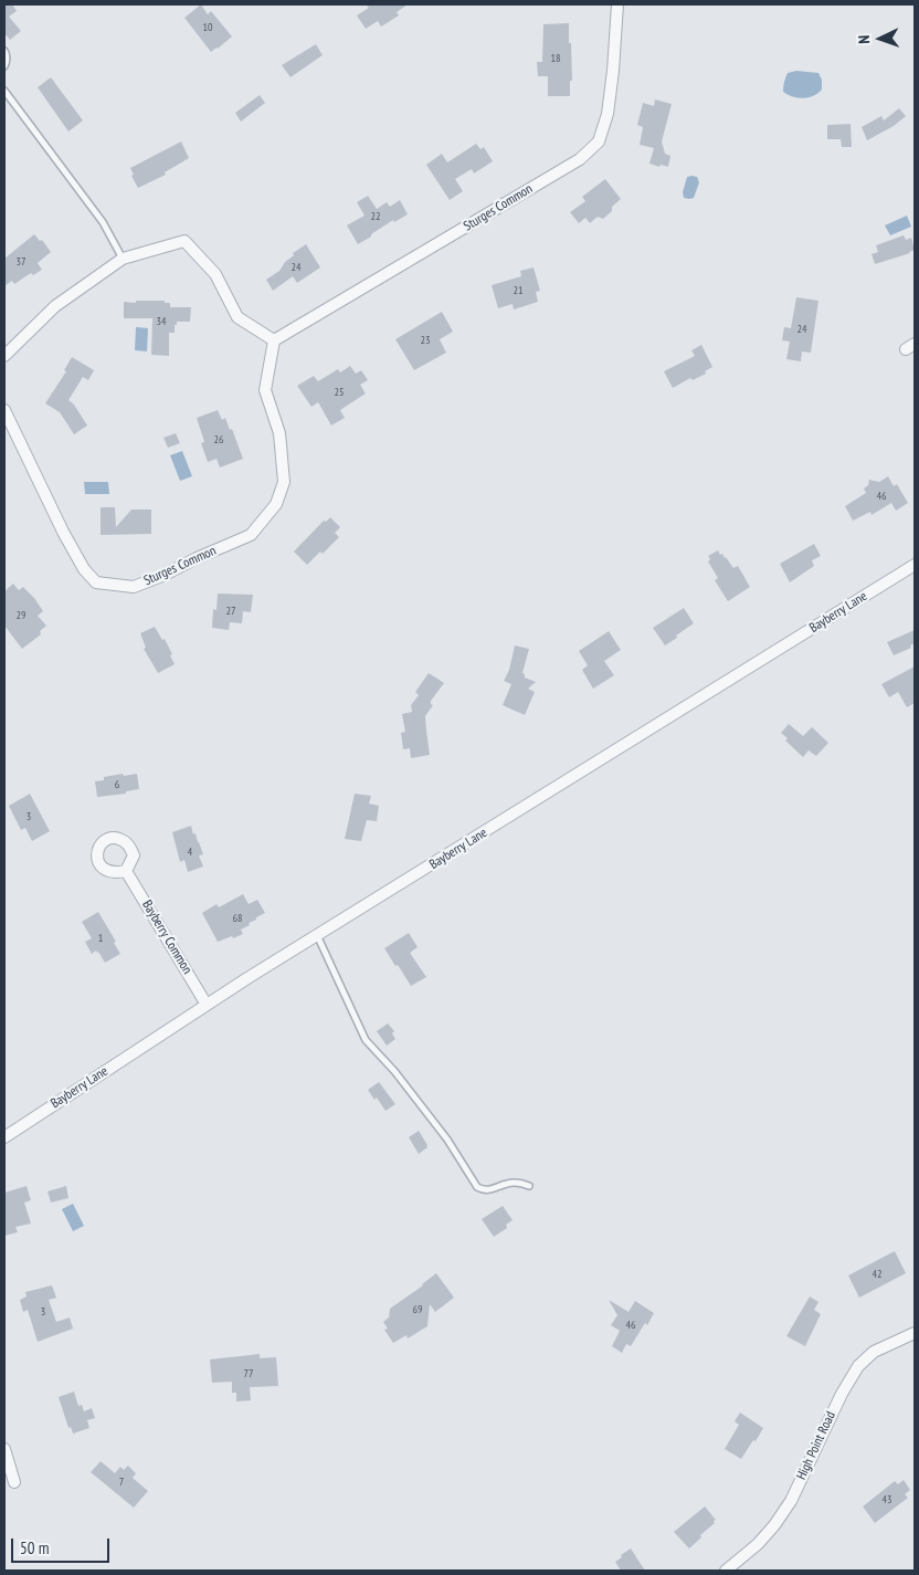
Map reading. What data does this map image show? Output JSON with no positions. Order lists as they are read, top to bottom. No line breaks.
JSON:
{"streets":{"street":["Sturges Common","Bayberry Lane","Bayberry Common","High Point Road"]},"crossings":[["Bayberry Lane","Bayberry Common"]],"house_numbers":["10","18","22","37","24","21","34","24","23","25","26","46","27","29","6","3","4","68","1","42","69","3","46","77","7","43"],"scale_bar":"50 m","north":"left"}
